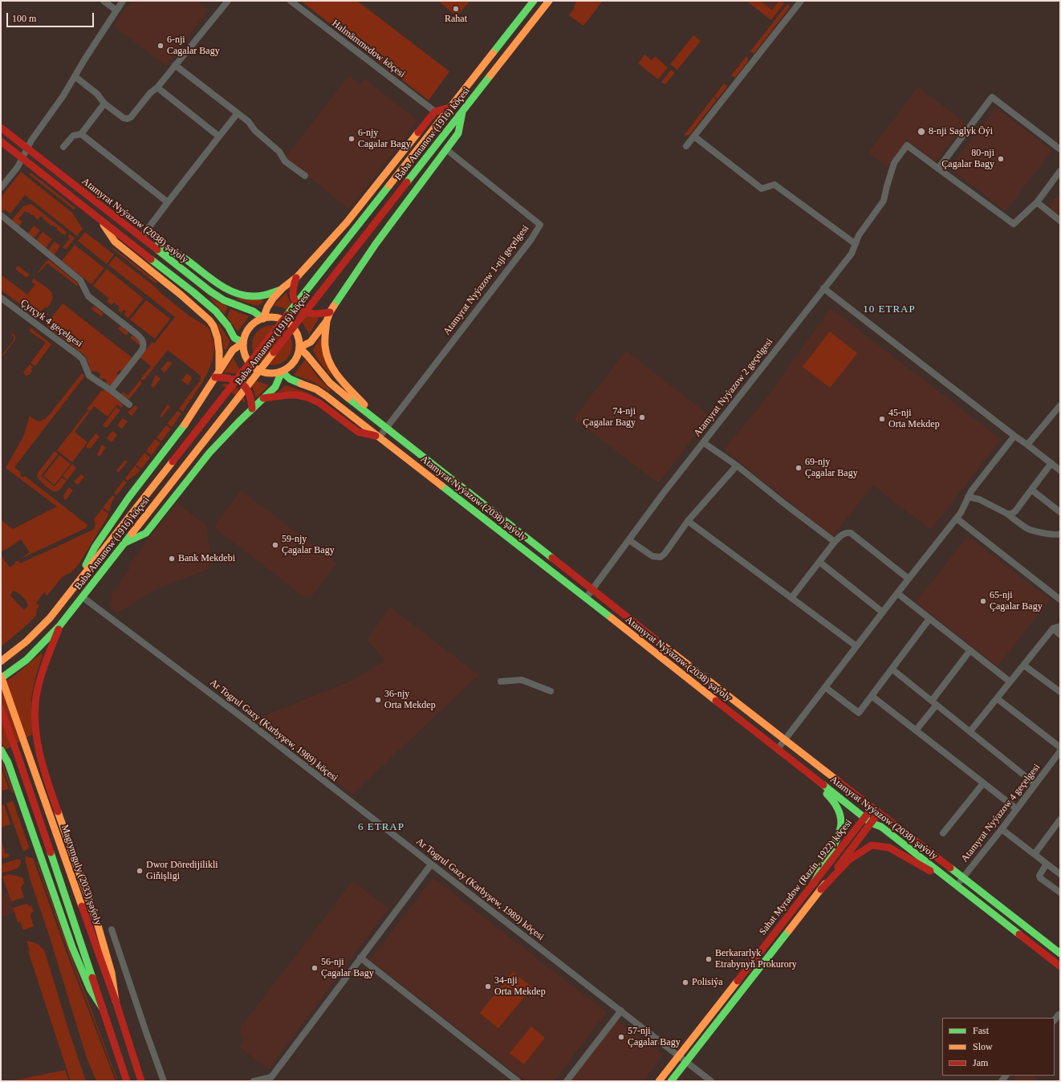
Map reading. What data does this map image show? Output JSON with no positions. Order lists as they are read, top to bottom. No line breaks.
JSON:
{"streets":{"main road":["Baba Annanow (1916) köçesi","Atamyrat Nyýazow (2038) şaýoly","Magtymguly (2033) şaýoly","Sahat Myradow (Razin, 1922) köçesi"],"street":["Halmämmedow köçesi","Atamyrat Nyýazow 1-nji geçelgesi","Çyrçyk 4 geçelgesi","Atamyrat Nyýazow 2 geçelgesi","Ar Togrul Gazy (Karbyşew, 1989) köçesi","Atamyrat Nyýazow 4 geçelgesi"]},"crossings":[["Baba Annanow (1916) köçesi","Ar Togrul Gazy (Karbyşew, 1989) köçesi"],["Baba Annanow (1916) köçesi","Magtymguly (2033) şaýoly"],["Atamyrat Nyýazow (2038) şaýoly","Atamyrat Nyýazow 1-nji geçelgesi"],["Atamyrat Nyýazow (2038) şaýoly","Atamyrat Nyýazow 2 geçelgesi"],["Atamyrat Nyýazow (2038) şaýoly","Atamyrat Nyýazow 4 geçelgesi"],["Atamyrat Nyýazow (2038) şaýoly","Sahat Myradow (Razin, 1922) köçesi"],["Ar Togrul Gazy (Karbyşew, 1989) köçesi","Sahat Myradow (Razin, 1922) köçesi"]],"districts":["10 ETRAP","6 ETRAP"],"places":["Rahat","6-nji Cagalar Bagy","8-nji Saglyk Öýi","6-njy Cagalar Bagy","80-nji Çagalar Bagy","74-nji Çagalar Bagy","45-nji Orta Mekdep","69-njy Çagalar Bagy","59-njy Çagalar Bagy","Bank Mekdebi","65-nji Çagalar Bagy","36-njy Orta Mekdep","Dwor Döredijilikli Giňişligi","Berkararlyk Etrabynyň Prokurory","56-nji Çagalar Bagy","Polisiýa","34-nji Orta Mekdep","57-nji Çagalar Bagy"],"legend":["Fast","Slow","Jam"],"scale_bar":"100 m"}
